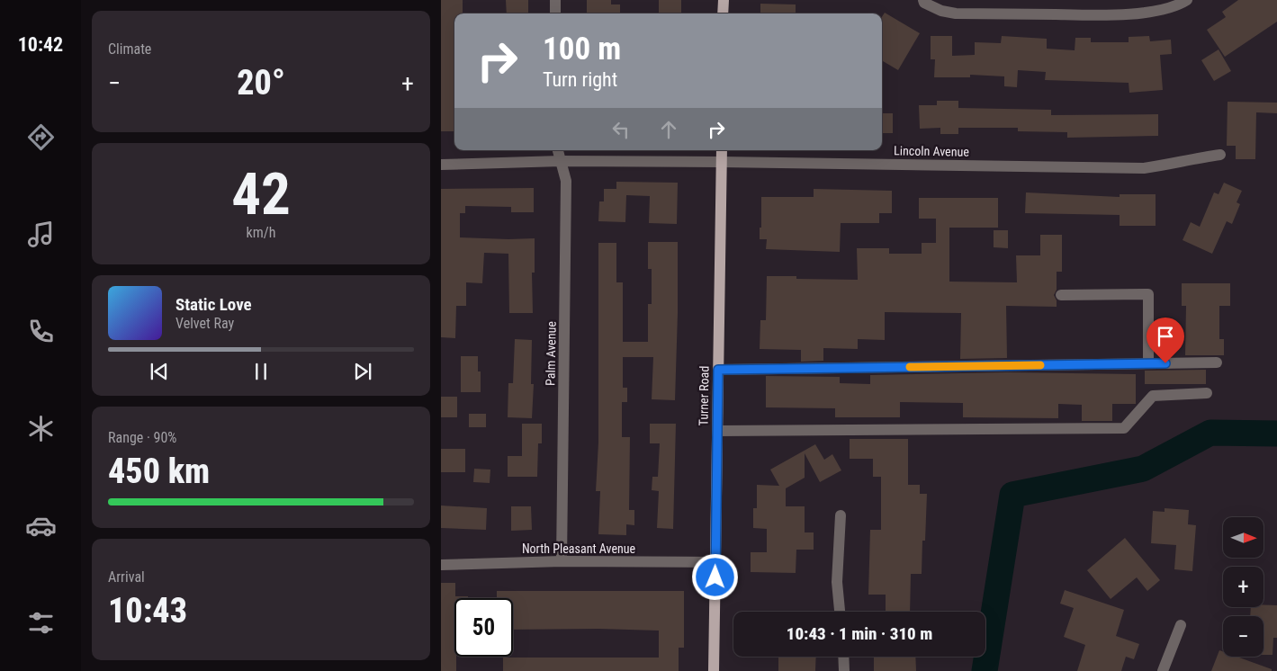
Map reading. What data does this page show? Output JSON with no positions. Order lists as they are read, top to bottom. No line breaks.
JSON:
{"streets":{"main road":["Turner Road"],"street":["Lincoln Avenue","Palm Avenue","North Pleasant Avenue"]},"crossings":[["Lincoln Avenue","Palm Avenue"],["Lincoln Avenue","Turner Road"],["Palm Avenue","North Pleasant Avenue"],["Turner Road","North Pleasant Avenue"]],"north":"right","page":{"tabs":"10:42","tile":["Climate",["42","km/h"],["Range · 90%","450 km"],["Arrival","10:43"]],"turn":["100 m","Turn right"],"heat":["−","20°","+"],"song":["Static Love","Velvet Ray"],"map_buttons":["+","−"],"limit":"50","trip":"10:43 · 1 min · 310 m"}}
